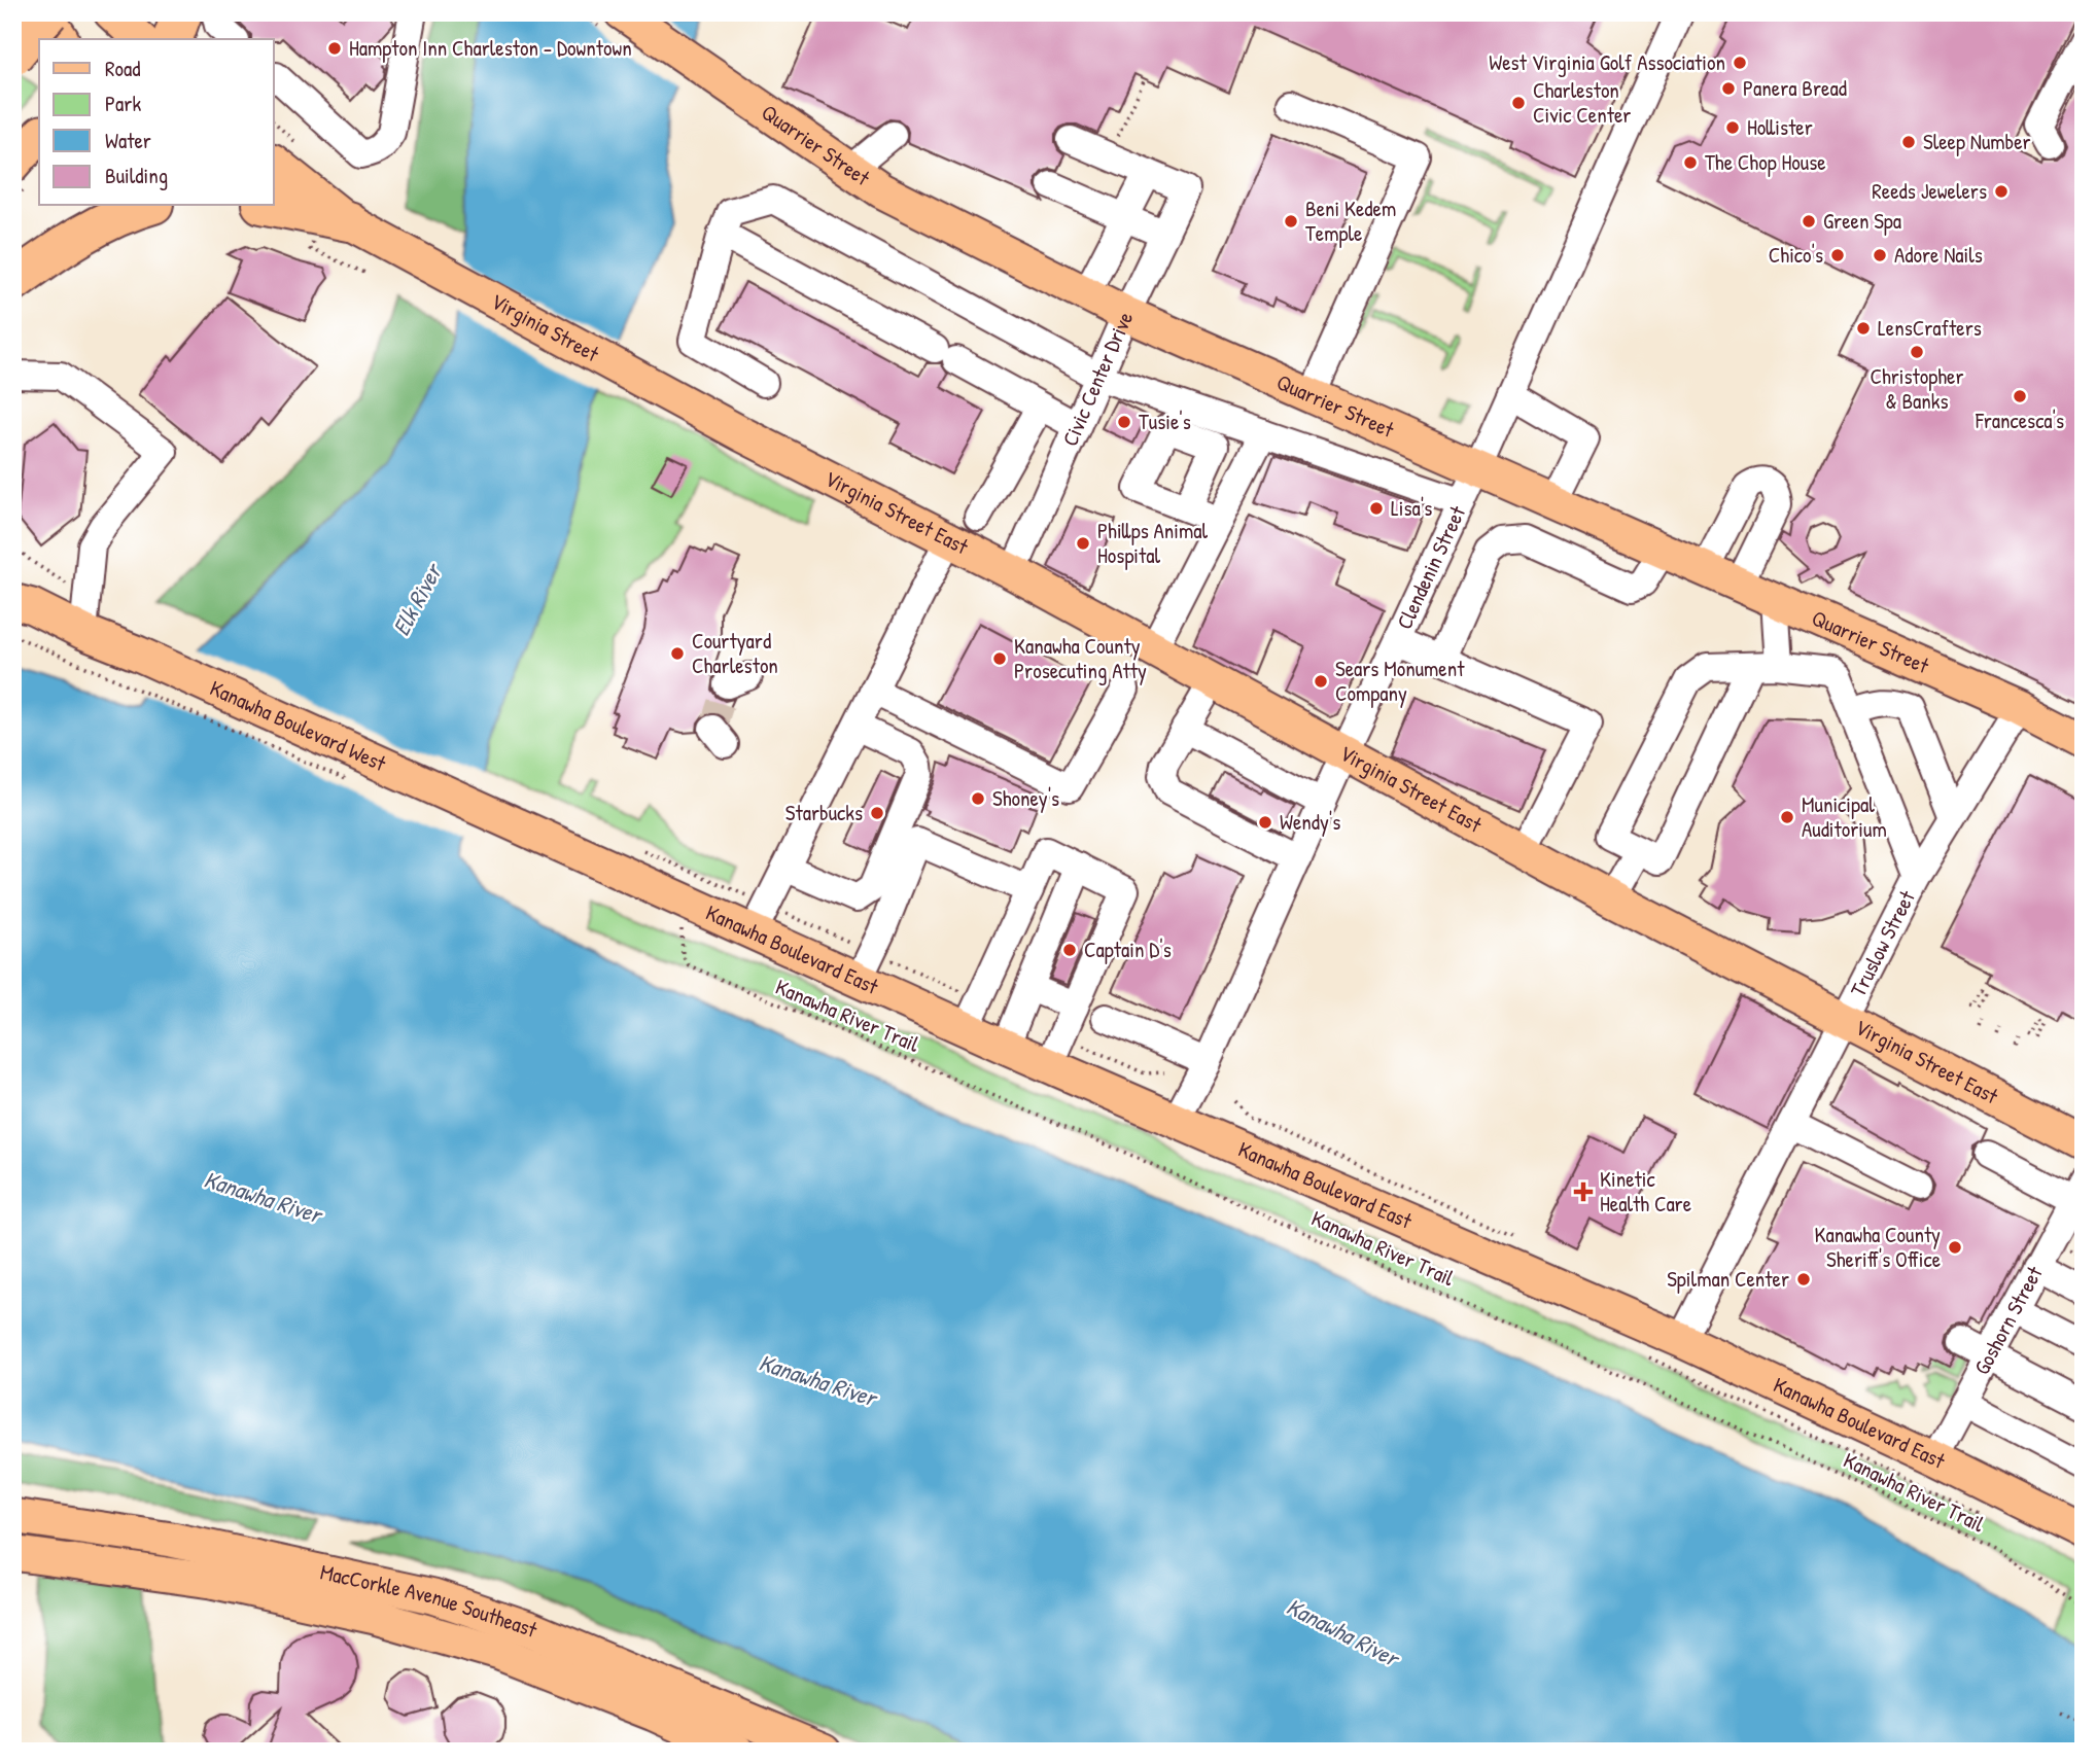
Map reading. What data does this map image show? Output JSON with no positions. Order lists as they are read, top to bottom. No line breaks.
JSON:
{"streets":{"main road":["Quarrier Street","Virginia Street","Virginia Street East","Kanawha Boulevard West","Kanawha Boulevard East","MacCorkle Avenue Southeast"],"street":["Civic Center Drive","Clendenin Street","Truslow Street","Goshorn Street"],"path":["Kanawha River Trail"]},"crossings":[["Quarrier Street","Civic Center Drive"],["Quarrier Street","Clendenin Street"],["Quarrier Street","Truslow Street"],["Virginia Street","Virginia Street East"],["Civic Center Drive","Virginia Street East"],["Virginia Street East","Clendenin Street"],["Virginia Street East","Truslow Street"],["Clendenin Street","Kanawha Boulevard East"],["Kanawha Boulevard West","Kanawha Boulevard East"],["Truslow Street","Kanawha Boulevard East"],["Kanawha Boulevard East","Goshorn Street"]],"water":["Elk River","Kanawha River"],"places":{"other":["Hampton Inn Charleston - Downtown","West Virginia Golf Association","Panera Bread","Charleston Civic Center","Hollister","Sleep Number","The Chop House","Reeds Jewelers","Beni Kedem Temple","Green Spa","Chico's","Adore Nails","LensCrafters","Christopher & Banks","Francesca's","Tusie's","Lisa's","Phillps Animal Hospital","Courtyard Charleston","Kanawha County Prosecuting Atty","Sears Monument Company","Shoney's","Starbucks","Municipal Auditorium","Wendy's","Captain D's","Kanawha County Sheriff's Office","Spilman Center"],"health":["Kinetic Health Care"]},"legend":["Road","Park","Water","Building"]}
